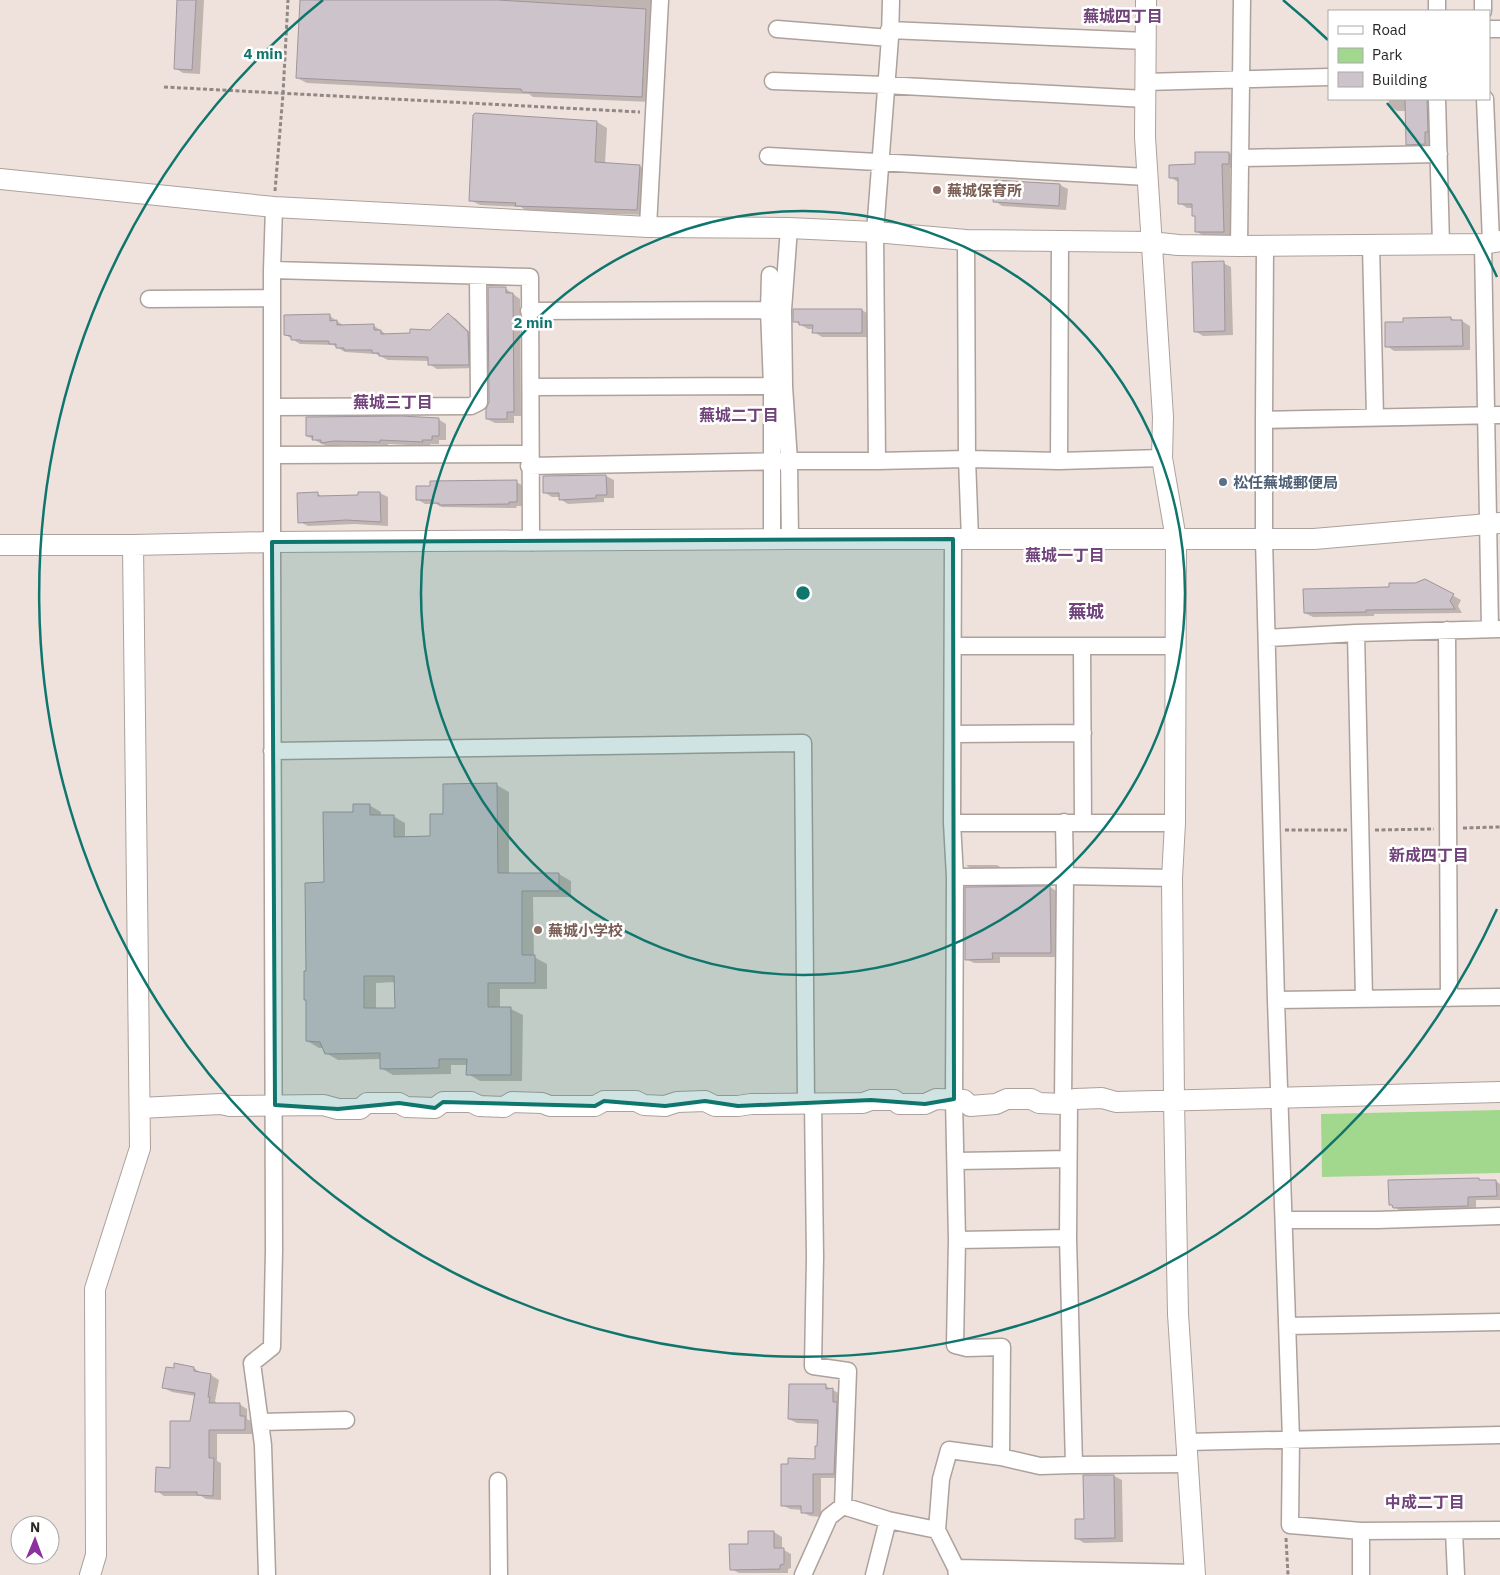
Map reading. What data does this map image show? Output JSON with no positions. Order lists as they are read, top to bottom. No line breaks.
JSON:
{"districts":["蕪城四丁目","蕪城三丁目","蕪城二丁目","蕪城一丁目","蕪城","新成四丁目","中成二丁目"],"places":["蕪城保育所","松任蕪城郵便局","蕪城小学校"],"legend":["Road","Park","Building"],"north":"top","rings":["4 min","2 min"]}
